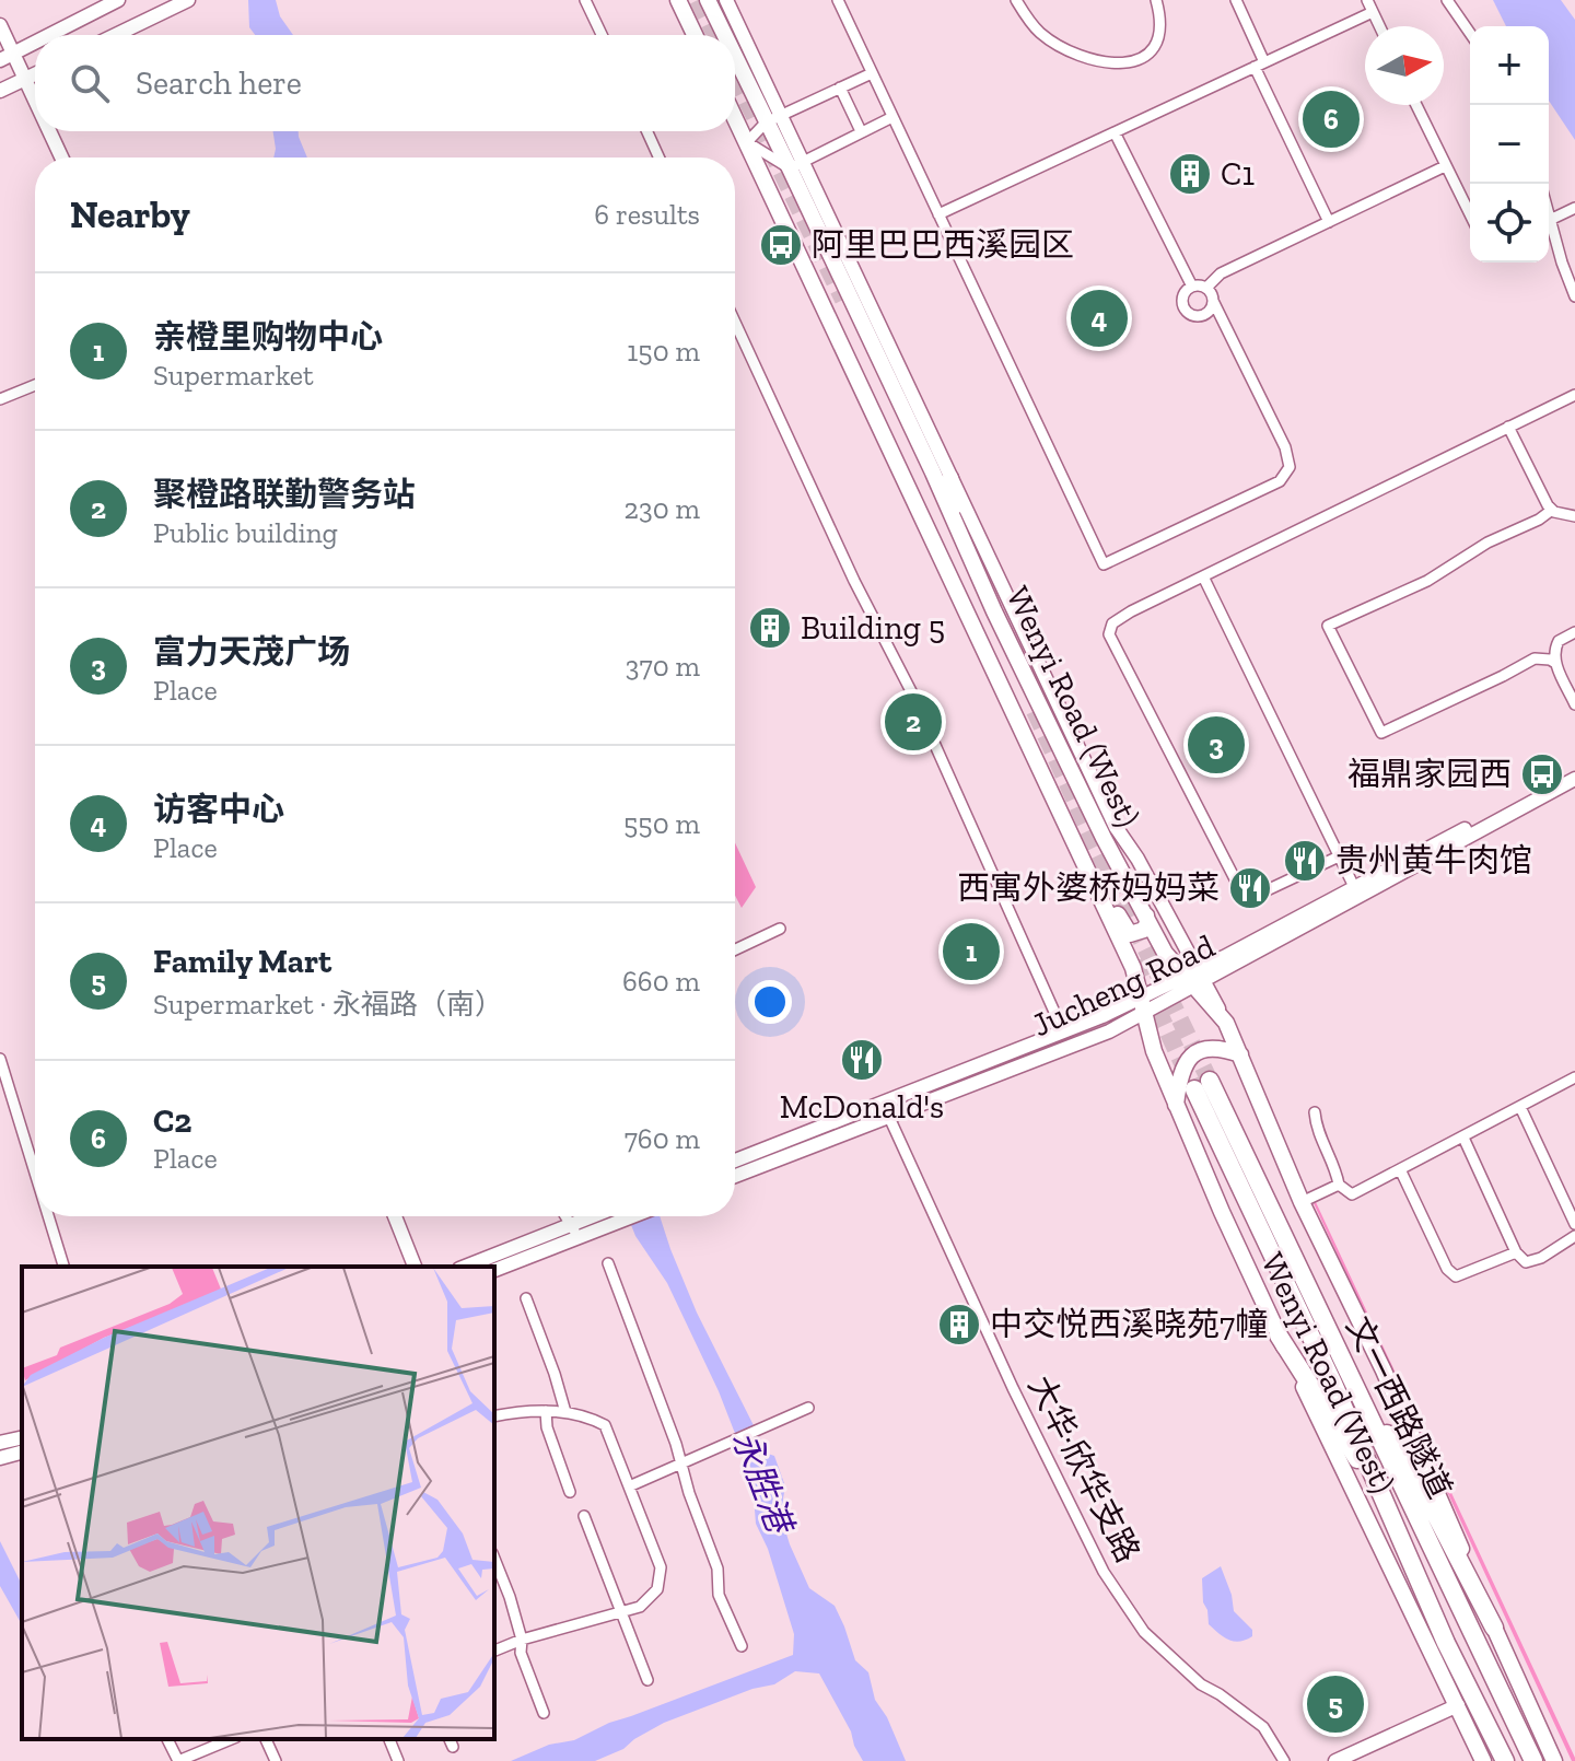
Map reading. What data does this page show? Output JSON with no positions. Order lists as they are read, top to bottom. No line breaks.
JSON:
{"streets":{"highway":["文一西路隧道"],"main road":["Wenyi Road (West)"],"street":["Jucheng Road","大华·欣华支路"]},"crossings":[["Wenyi Road (West)","Jucheng Road"],["Jucheng Road","大华·欣华支路"]],"water":["永胜港"],"places":{"building":["C1","Building 5","中交悦西溪晓苑7幢"],"bus stop":["阿里巴巴西溪园区","福鼎家园西"],"restaurant":["贵州黄牛肉馆","西寓外婆桥妈妈菜","McDonald's"]},"north":"right","page":{"map_buttons":["+","−"],"search":"Search here","pins":["6","4","2","3","1","5"],"heading":["Nearby","6 results"],"list":[{"mark":"1","name":"亲橙里购物中心","note":"Supermarket","value":"150 m"},{"mark":"2","name":"聚橙路联勤警务站","note":"Public building","value":"230 m"},{"mark":"3","name":"富力天茂广场","note":"Place","value":"370 m"},{"mark":"4","name":"访客中心","note":"Place","value":"550 m"},{"mark":"5","name":"Family Mart","note":"Supermarket · 永福路（南）","value":"660 m"},{"mark":"6","name":"C2","note":"Place","value":"760 m"}]}}
